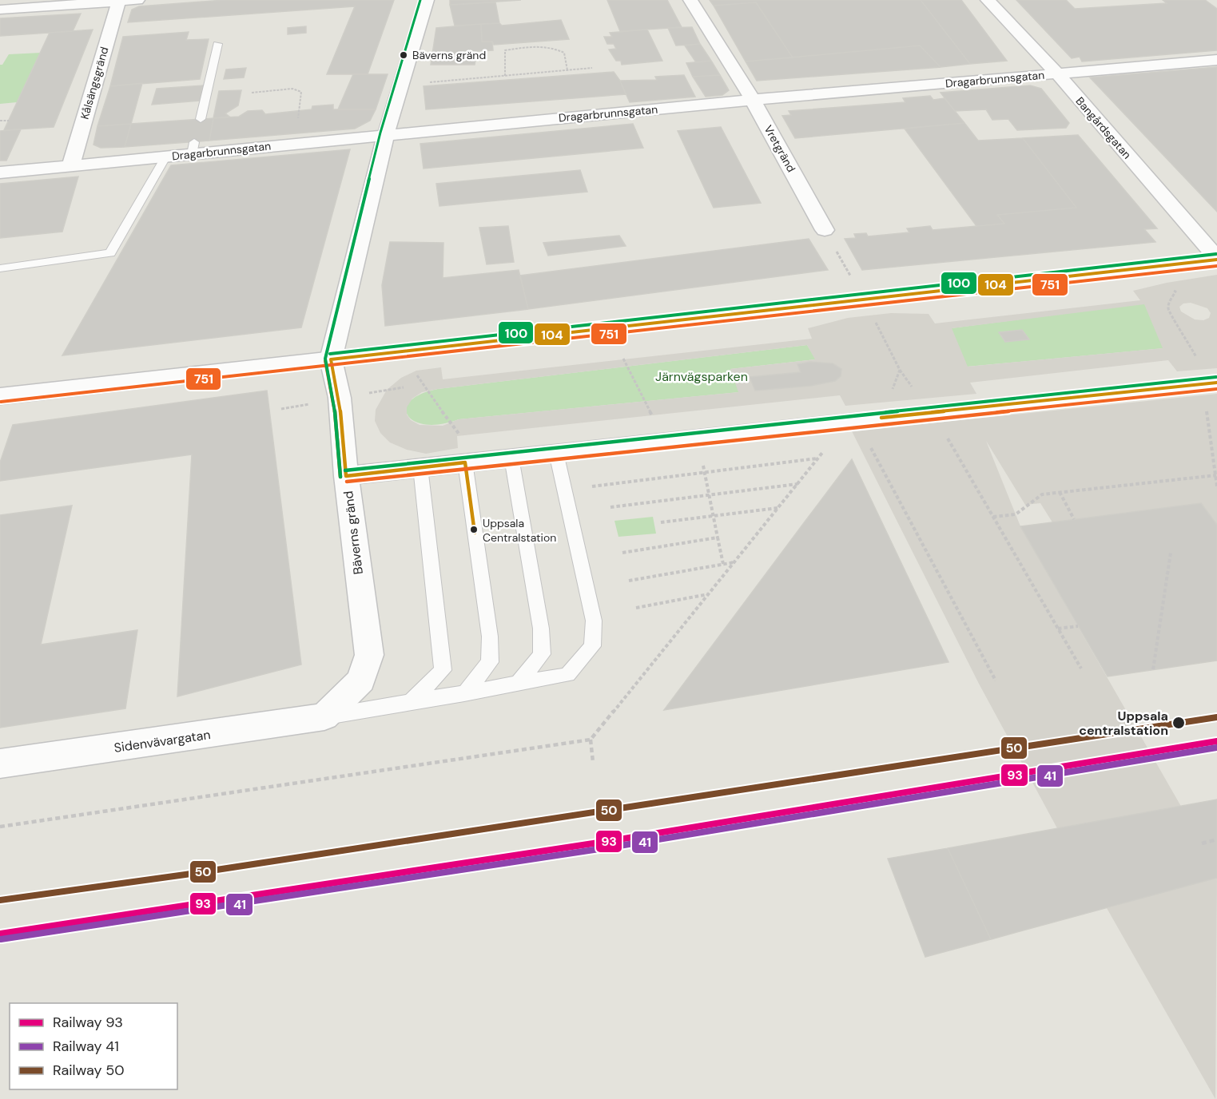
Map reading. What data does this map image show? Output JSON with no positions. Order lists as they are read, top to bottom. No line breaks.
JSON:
{"streets":{"street":["Dragarbrunnsgatan","Kålsängsgränd","Bangårdsgatan","Vretgränd","Bäverns gränd","Sidenvävargatan"]},"crossings":[["Dragarbrunnsgatan","Kålsängsgränd"],["Dragarbrunnsgatan","Bangårdsgatan"],["Dragarbrunnsgatan","Vretgränd"],["Dragarbrunnsgatan","Bäverns gränd"],["Bäverns gränd","Sidenvävargatan"]],"parks":["Järnvägsparken"],"places":["Bäverns gränd","Uppsala Centralstation","Uppsala centralstation"],"lines":["transit line 100","transit line 104","transit line 751","rail line 50","rail line 93","rail line 41"],"legend":["Railway 93","Railway 41","Railway 50"]}
